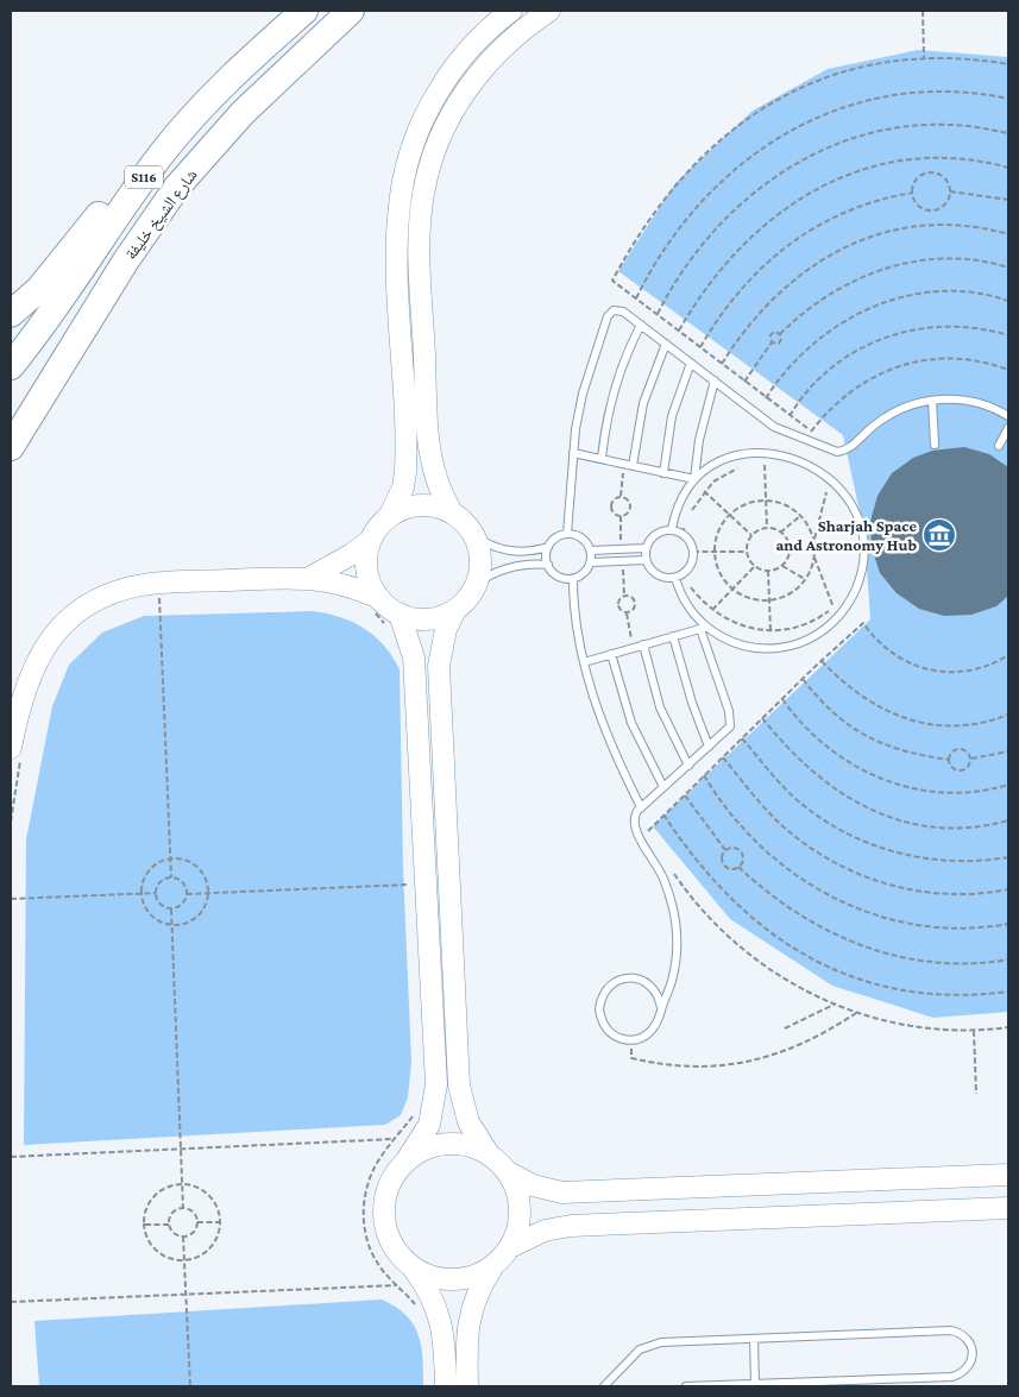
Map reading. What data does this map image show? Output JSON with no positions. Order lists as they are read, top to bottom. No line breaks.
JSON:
{"streets":{"highway":["S116","شارع الشيخ خليفة"]},"places":{"museum":["Sharjah Space and Astronomy Hub"]}}
